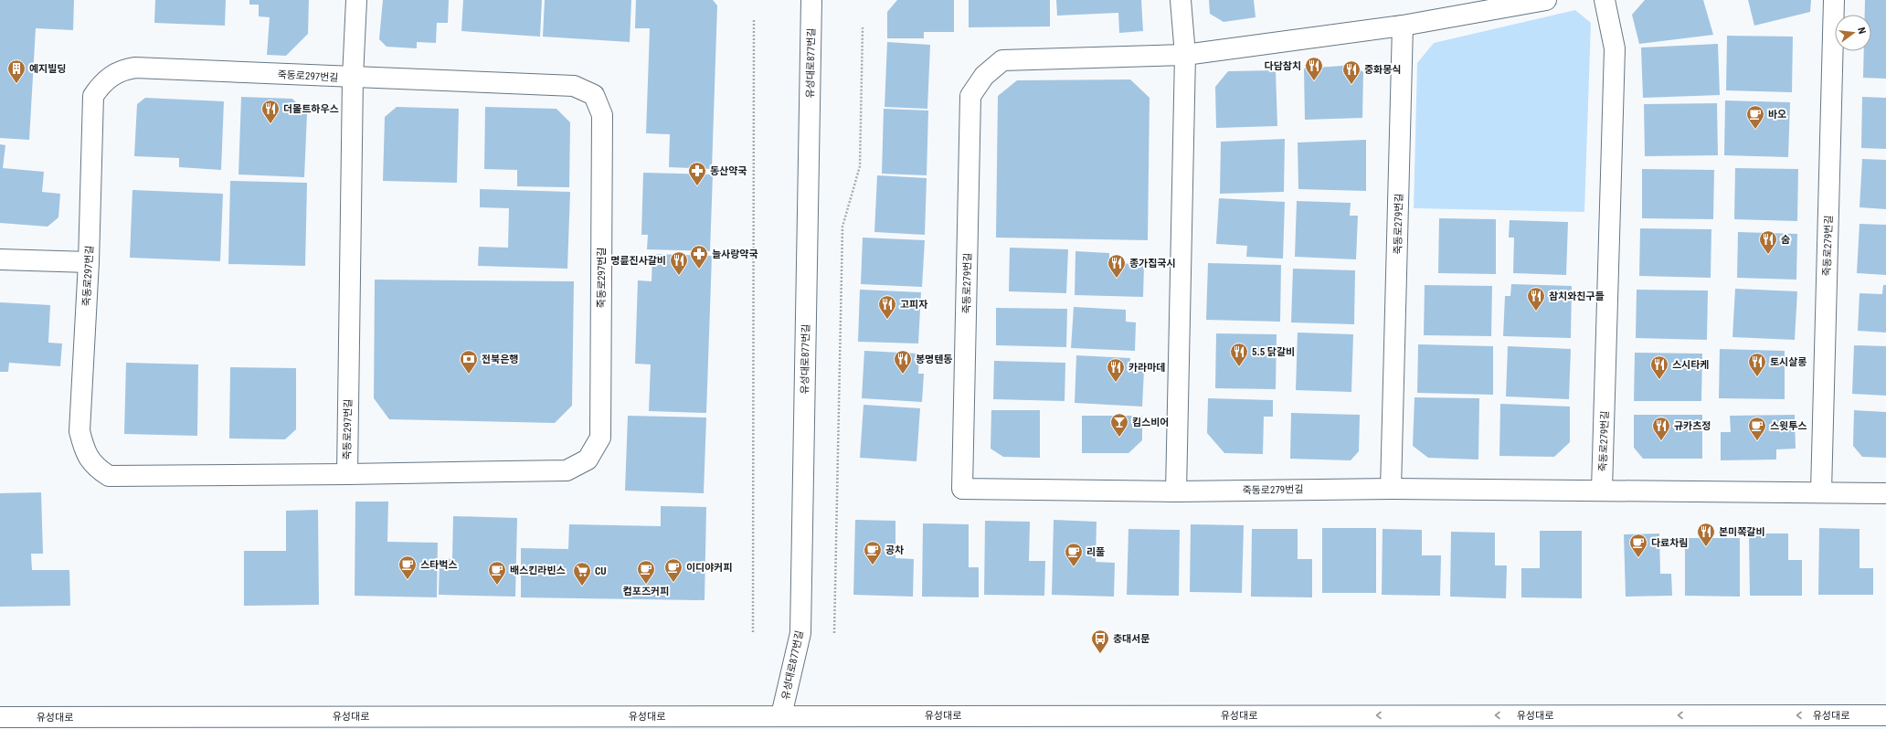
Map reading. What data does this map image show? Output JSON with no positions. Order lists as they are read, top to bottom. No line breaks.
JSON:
{"streets":{"street":["유성대로877번길","죽동로297번길","죽동로279번길","유성대로"]},"crossings":[["유성대로877번길","유성대로"]],"one_way":["유성대로"],"places":{"restaurant":["다담참치","중화몽식","더몰트하우스","숨","명륜진사갈비","종가집국시","참치와친구들","고피자","5.5 닭갈비","봉명텐동","토시살롱","스시타케","카라마데","규카츠정","본미쪽갈비"],"building":["예지빌딩"],"cafe":["바오","스윗투스","다료차림","공차","리풀","스타벅스","이디야커피","컴포즈커피","배스킨라빈스"],"pharmacy":["동산약국","늘사랑약국"],"bank":["전북은행"],"bar":["킴스비어"],"supermarket":["CU"],"bus stop":["충대서문"]},"north":"right"}
